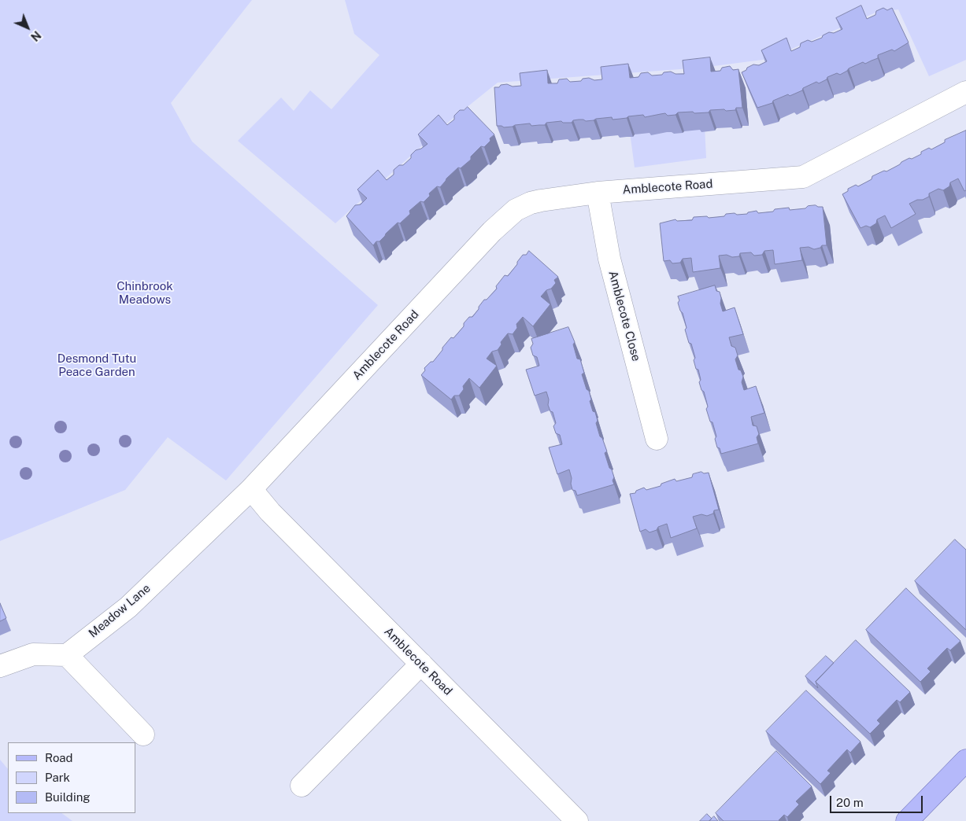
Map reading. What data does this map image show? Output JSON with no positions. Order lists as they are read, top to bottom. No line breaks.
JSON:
{"streets":{"street":["Amblecote Road","Amblecote Close","Meadow Lane"]},"crossings":[["Amblecote Road","Amblecote Close"],["Amblecote Road","Meadow Lane"]],"parks":["Chinbrook Meadows","Desmond Tutu Peace Garden"],"legend":["Road","Park","Building"],"scale_bar":"20 m","north":"bottom right"}
